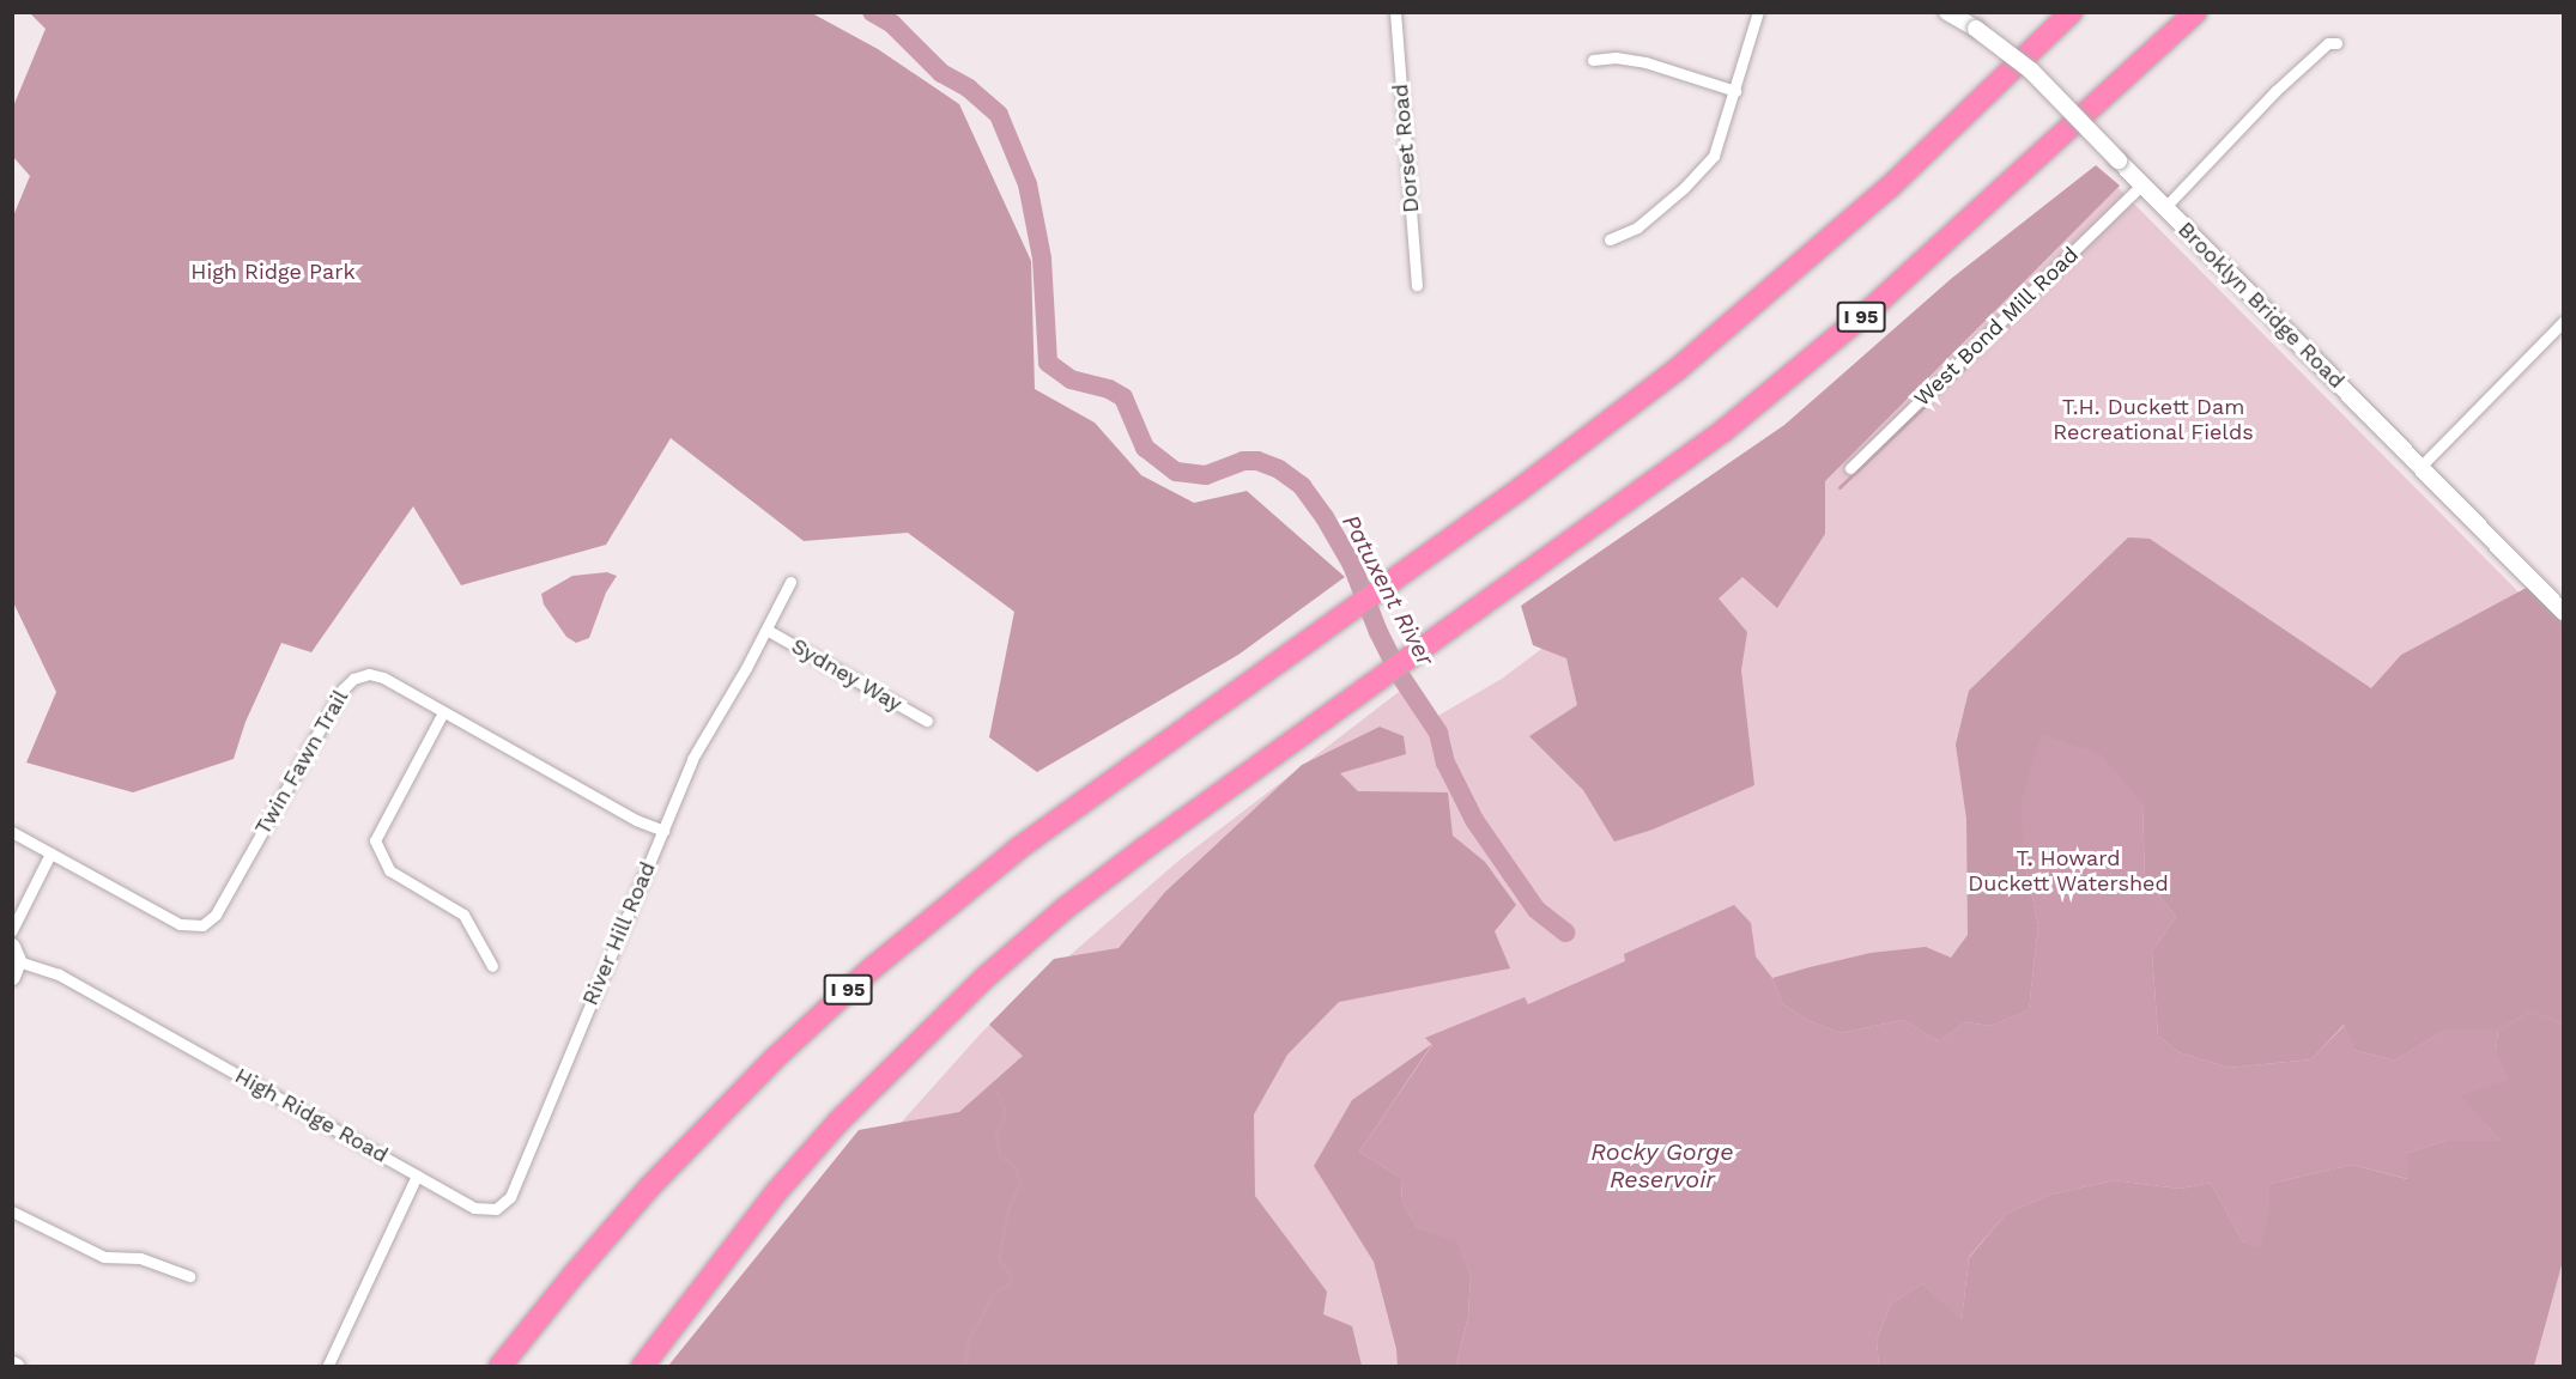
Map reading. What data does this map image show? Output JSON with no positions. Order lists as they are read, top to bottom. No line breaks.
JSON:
{"streets":{"highway":["I 95"],"street":["Dorset Road","Brooklyn Bridge Road","West Bond Mill Road","Sydney Way","Twin Fawn Trail","River Hill Road","High Ridge Road"]},"crossings":[["Brooklyn Bridge Road","West Bond Mill Road"],["Sydney Way","River Hill Road"],["Twin Fawn Trail","River Hill Road"],["River Hill Road","High Ridge Road"]],"water":["Patuxent River","Rocky Gorge Reservoir"],"parks":["High Ridge Park","T.H. Duckett Dam Recreational Fields","T. Howard Duckett Watershed"]}
